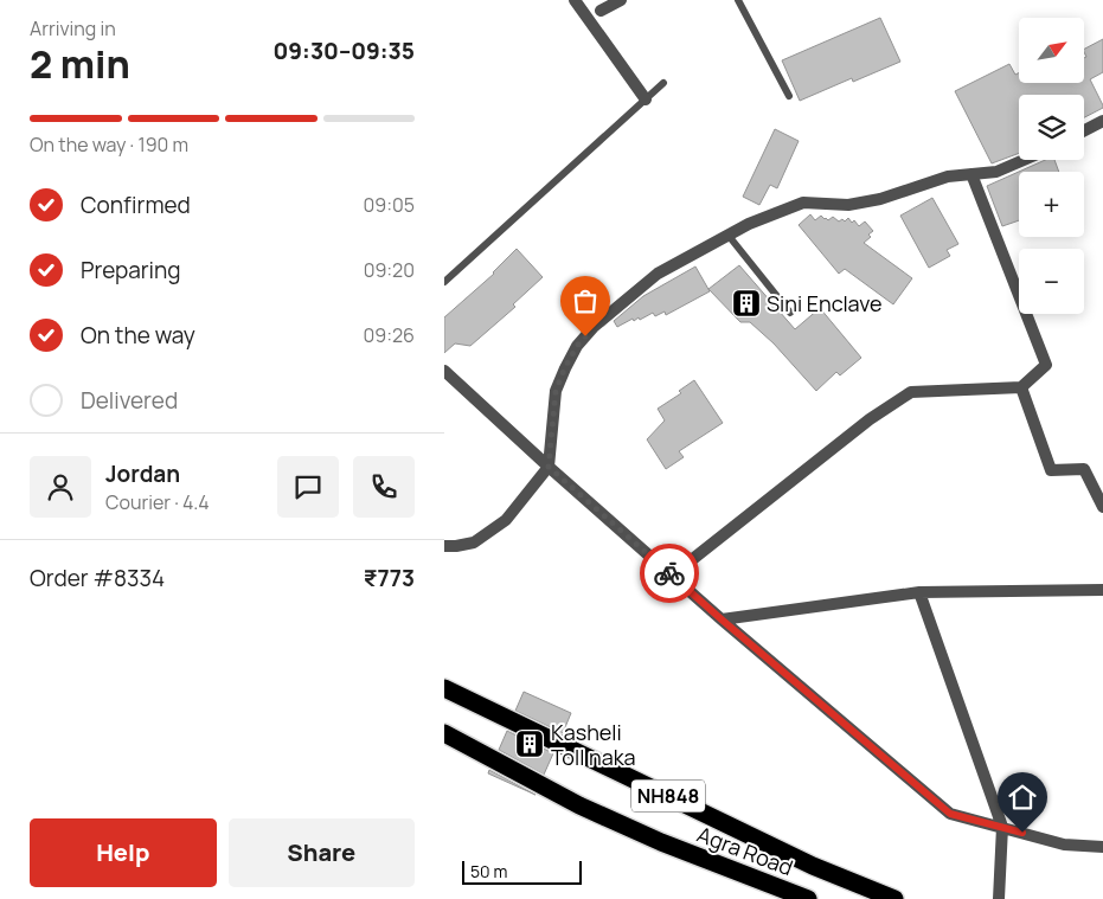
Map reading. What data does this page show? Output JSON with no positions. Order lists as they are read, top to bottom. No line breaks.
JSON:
{"streets":{"highway":["NH848","Agra Road"]},"places":{"building":["Sini Enclave","Kasheli Toll naka"]},"scale_bar":"50 m","north":"top right","page":{"heading":["2 min","Arriving in","09:30–09:35"],"panel":["Jordan","Courier · 4.4","Order #8334","₹773"],"map_buttons":["+","−"],"bar":"On the way · 190 m","list":[["Confirmed","09:05"],["Preparing","09:20"],["On the way","09:26"],"Delivered"],"buttons":["Help","Share"],"scale":"50 m"}}
